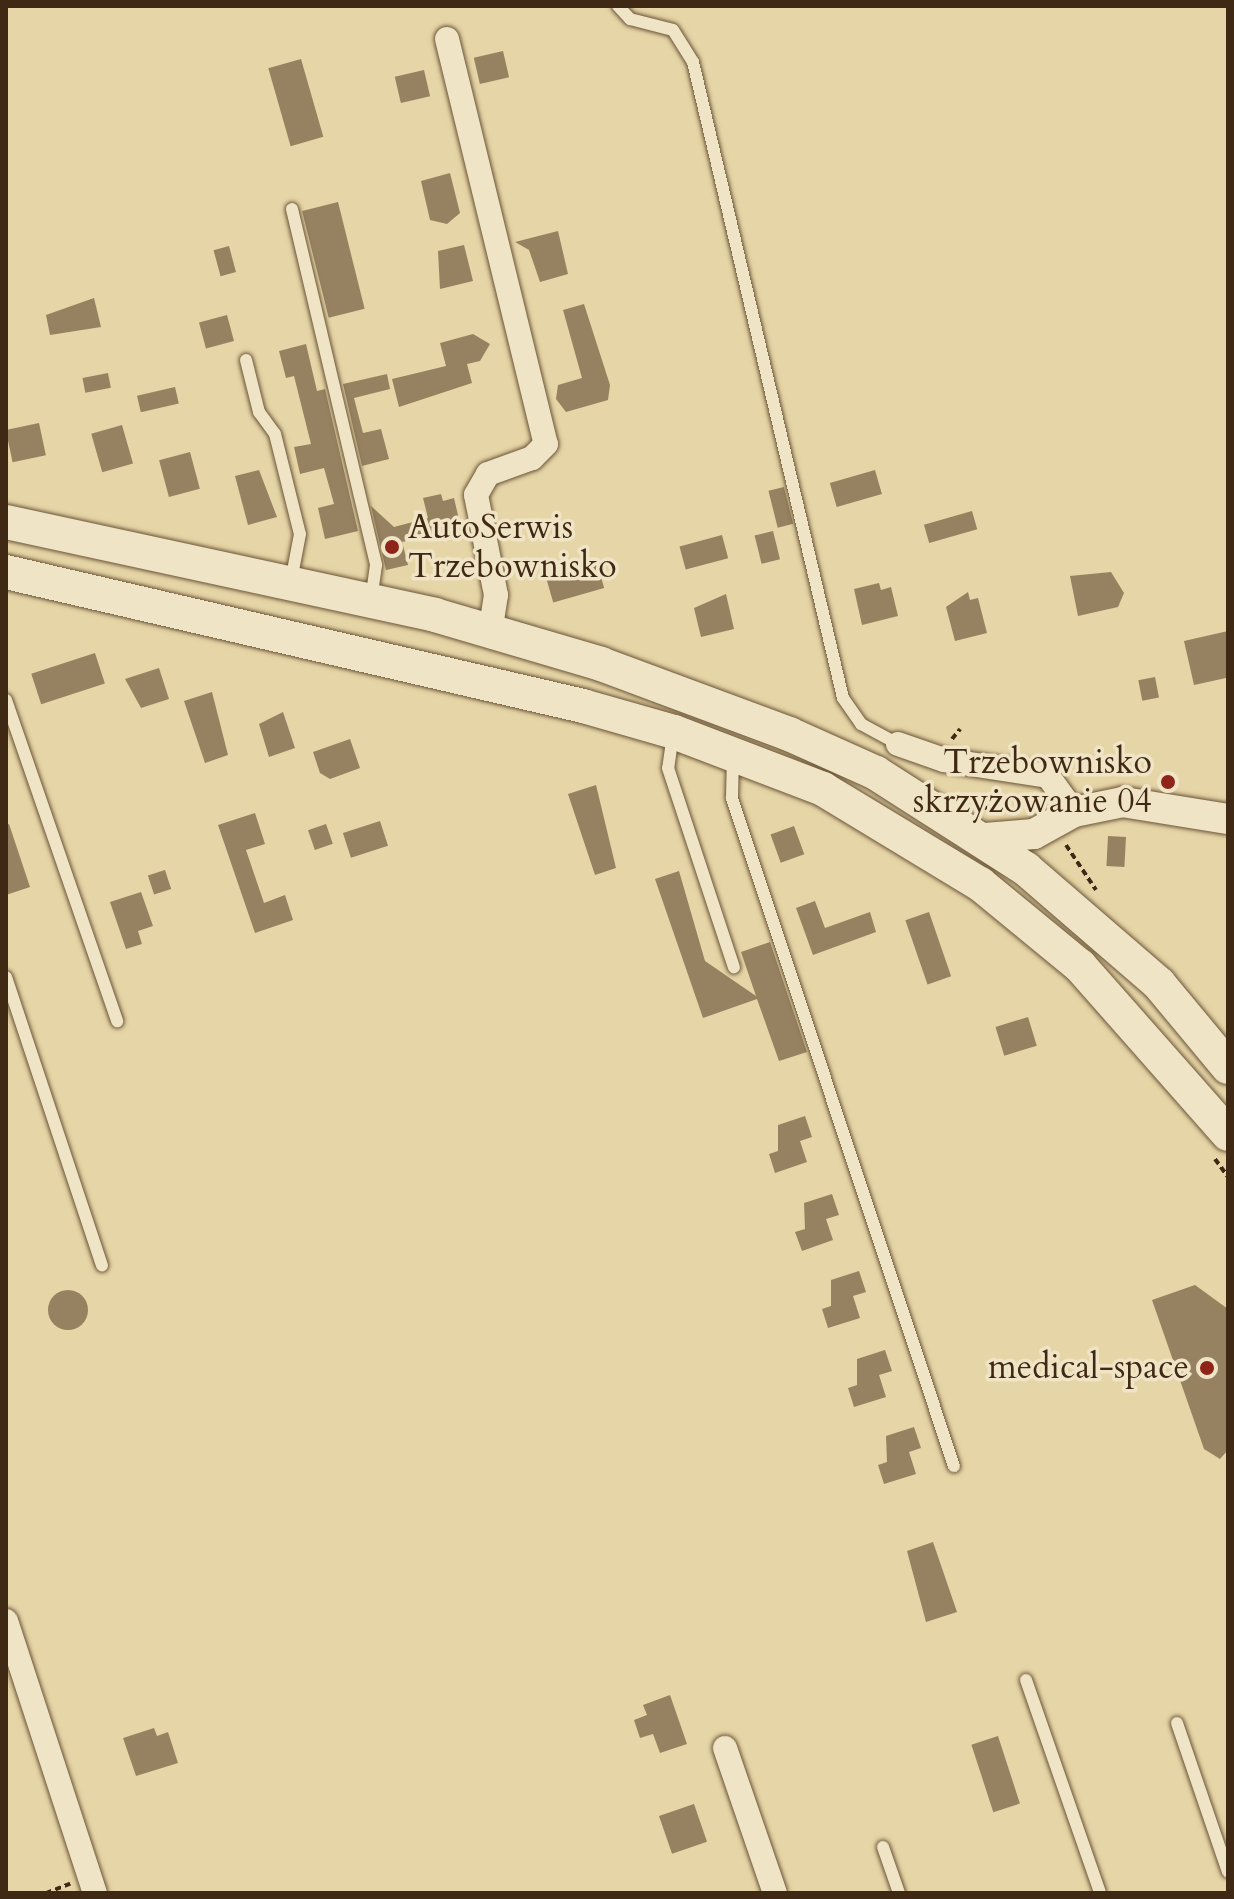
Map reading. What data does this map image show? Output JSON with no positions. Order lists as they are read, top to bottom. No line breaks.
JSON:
{"places":["AutoSerwis Trzebownisko","Trzebownisko skrzyżowanie 04","medical-space"]}
